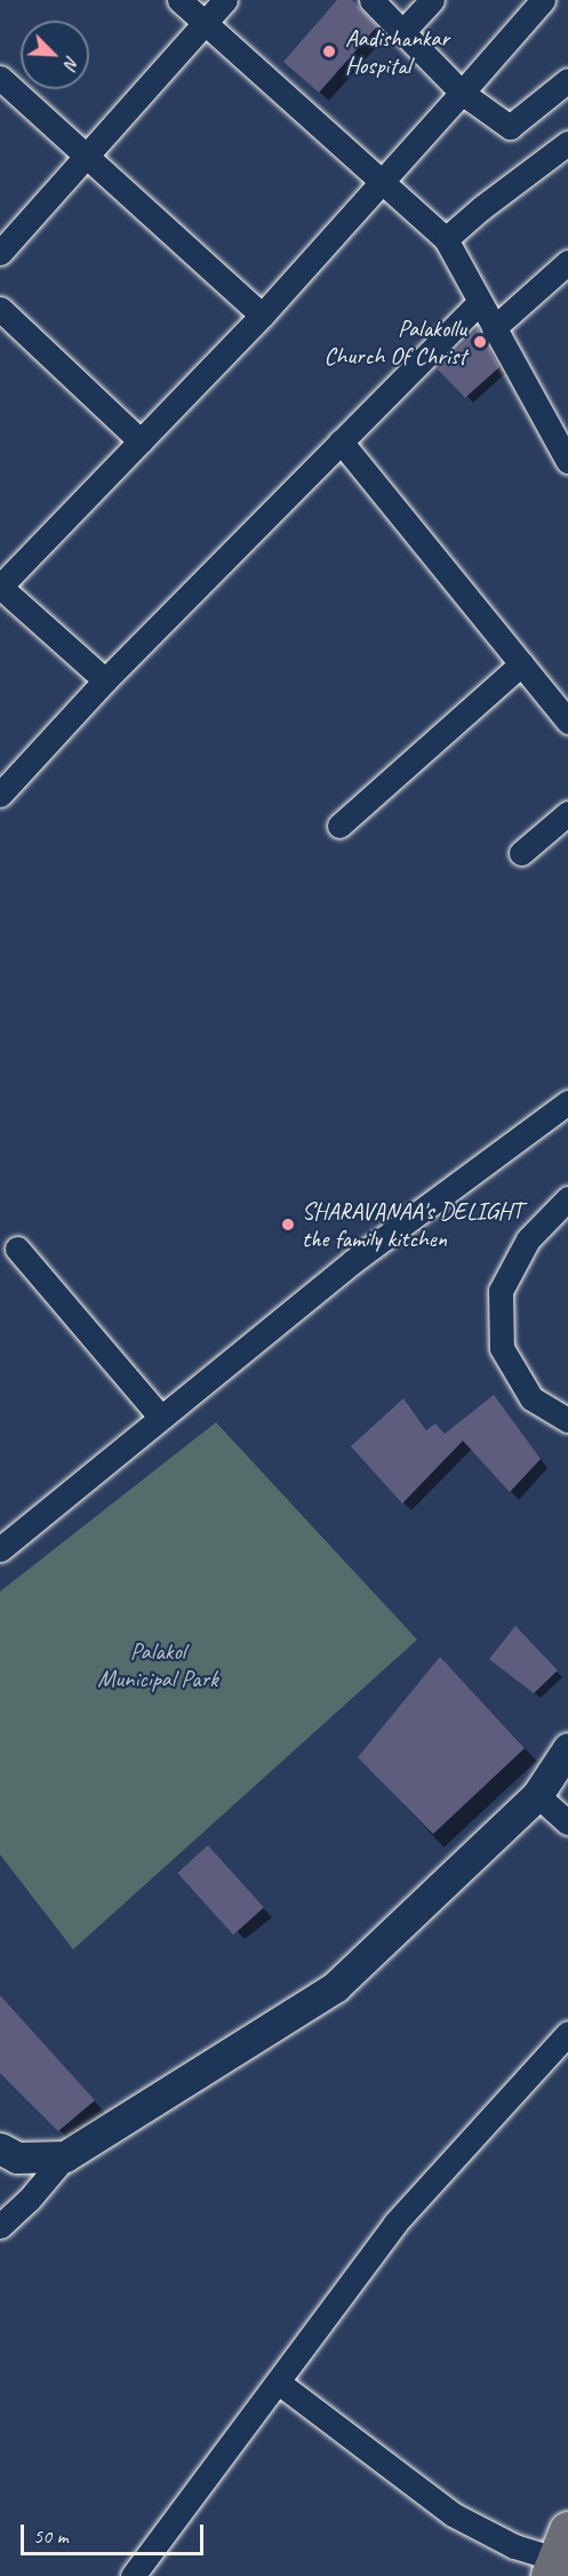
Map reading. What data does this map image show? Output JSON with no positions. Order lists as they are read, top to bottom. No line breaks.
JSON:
{"parks":["Palakol Municipal Park"],"places":["Aadishankar Hospital","Palakollu Church Of Christ","SHARAVANAA's DELIGHT the family kitchen"],"scale_bar":"50 m","north":"bottom right"}
